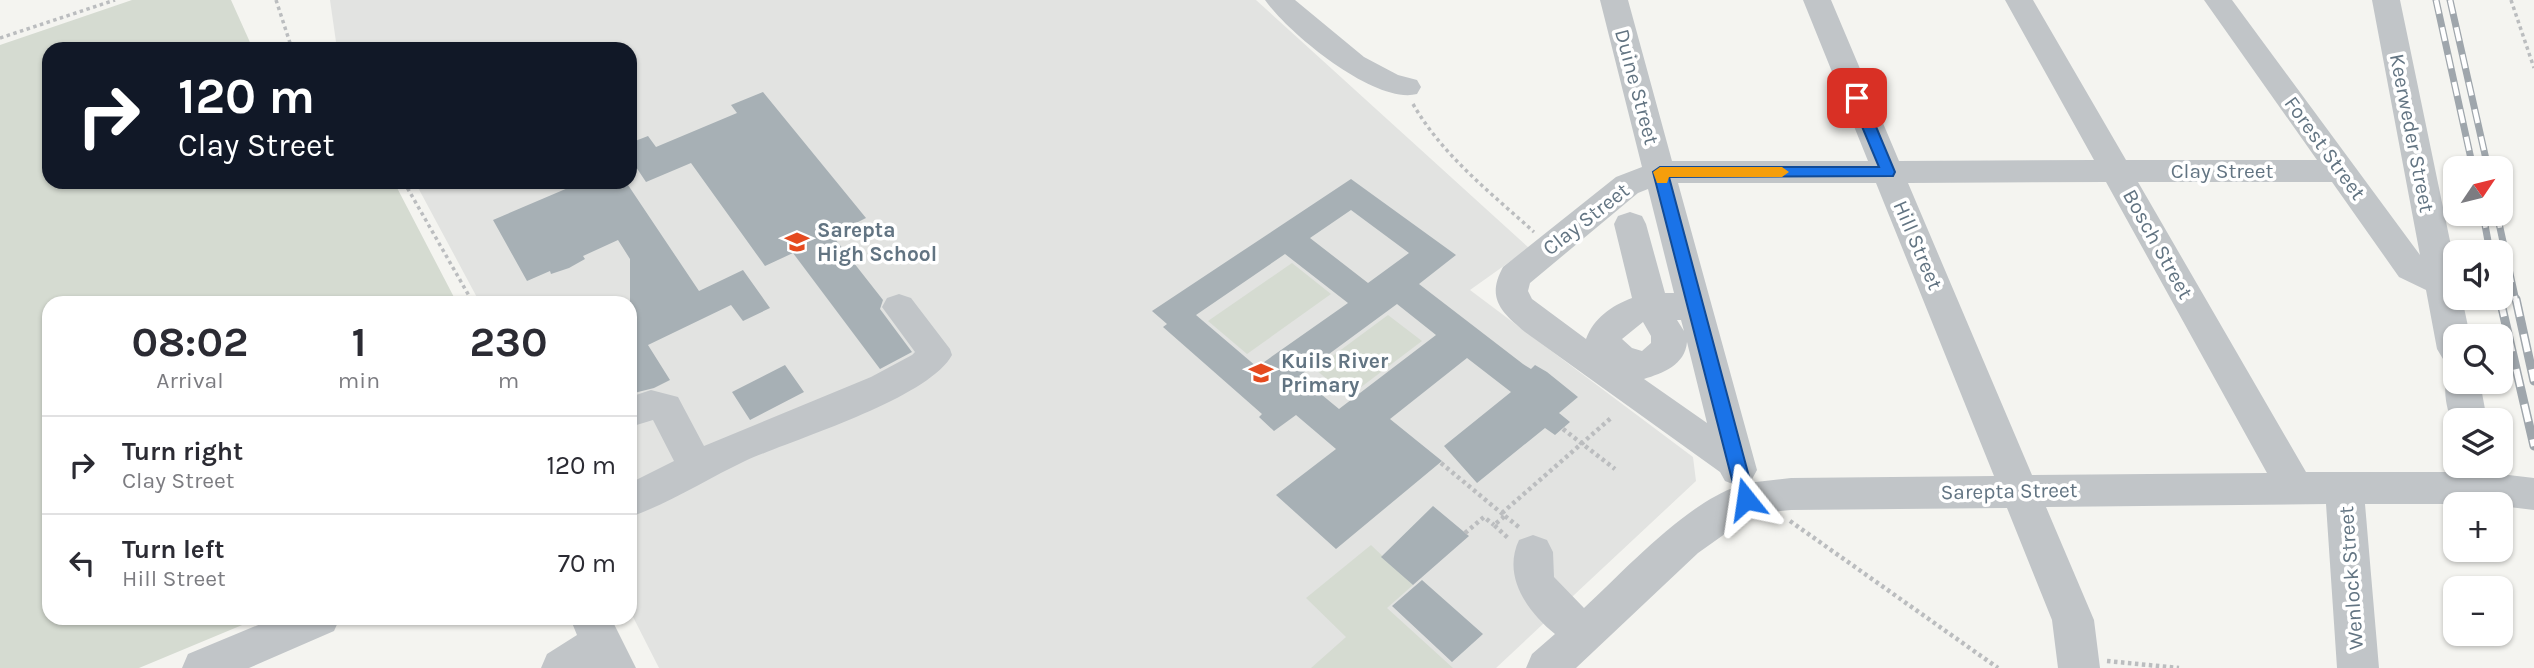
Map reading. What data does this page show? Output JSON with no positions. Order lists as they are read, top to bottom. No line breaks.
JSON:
{"streets":{"street":["Duine Street","Keerweder Street","Forest Street","Clay Street","Bosch Street","Hill Street","Sarepta Street","Wenlock Street"]},"crossings":[["Duine Street","Clay Street"],["Duine Street","Sarepta Street"],["Keerweder Street","Forest Street"],["Forest Street","Clay Street"],["Clay Street","Bosch Street"],["Clay Street","Hill Street"],["Clay Street","Sarepta Street"],["Bosch Street","Sarepta Street"],["Hill Street","Sarepta Street"],["Sarepta Street","Wenlock Street"]],"places":{"school or university":["Sarepta High School","Kuils River Primary"]},"north":"top right","page":{"turn":["120 m","Clay Street"],"map_buttons":["+","−"],"eta":["08:02","Arrival","1","min","230","m"],"list":[{"name":"Turn right","note":"Clay Street","value":"120 m"},{"name":"Turn left","note":"Hill Street","value":"70 m"}]}}
